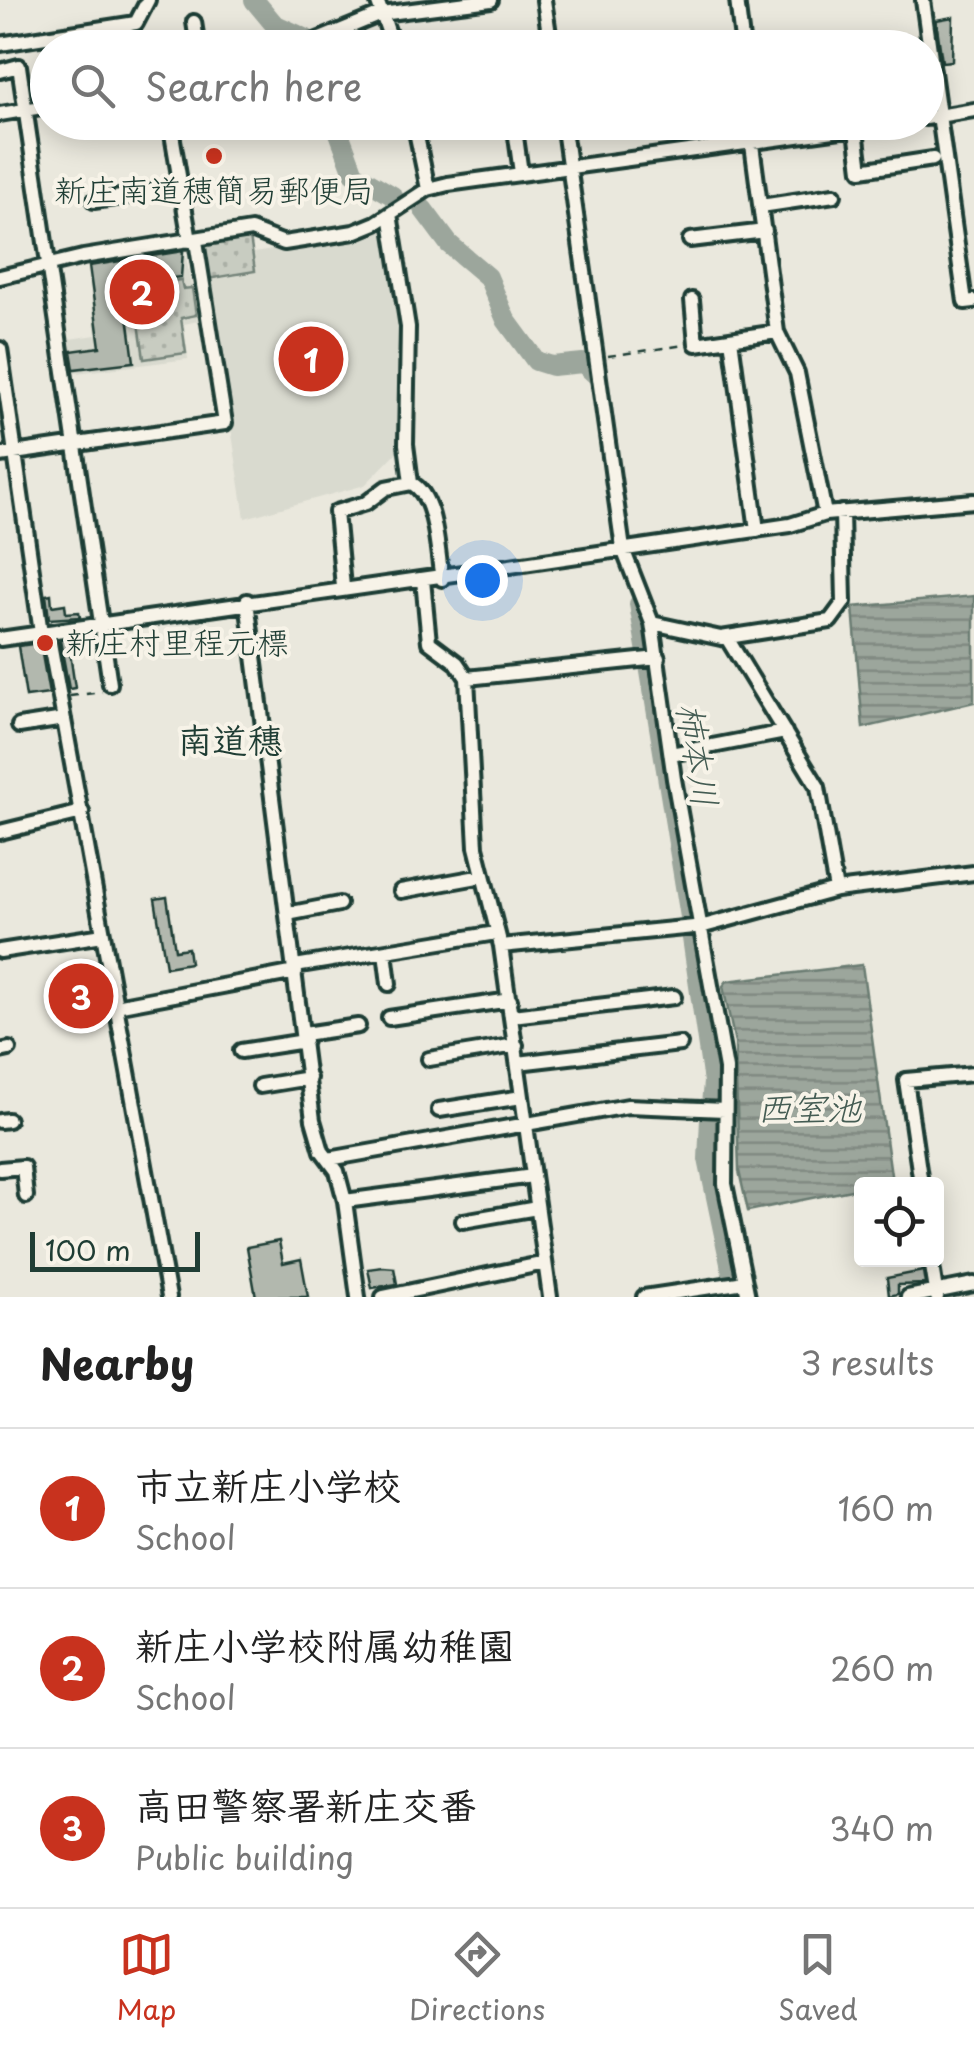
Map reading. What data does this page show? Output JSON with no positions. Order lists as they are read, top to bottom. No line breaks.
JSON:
{"districts":["南道穗"],"water":["柿本川","西室池"],"places":["新庄南道穂簡易郵便局","新庄村里程元標"],"scale_bar":"100 m","page":{"search":"Search here","pins":["2","1","3"],"scale":"100 m","heading":["Nearby","3 results"],"list":[{"mark":"1","name":"市立新庄小学校","note":"School","value":"160 m"},{"mark":"2","name":"新庄小学校附属幼稚園","note":"School","value":"260 m"},{"mark":"3","name":"高田警察署新庄交番","note":"Public building","value":"340 m"}],"nav":["Map","Directions","Saved"]}}
